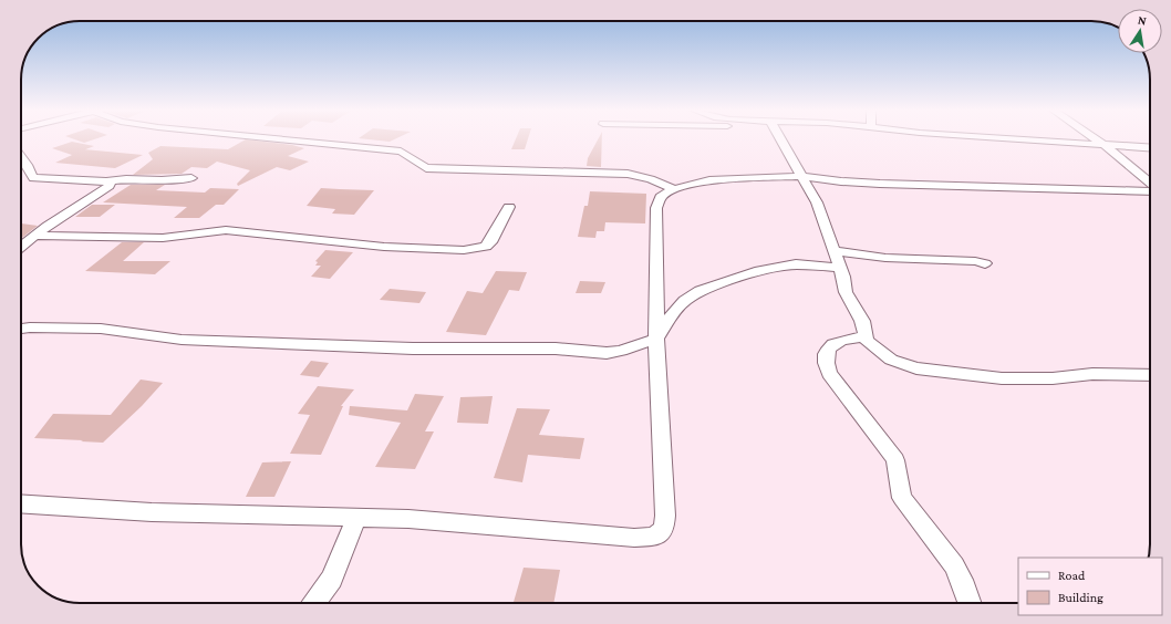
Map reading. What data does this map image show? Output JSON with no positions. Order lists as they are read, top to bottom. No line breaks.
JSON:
{"legend":["Road","Building"],"north":"top"}
